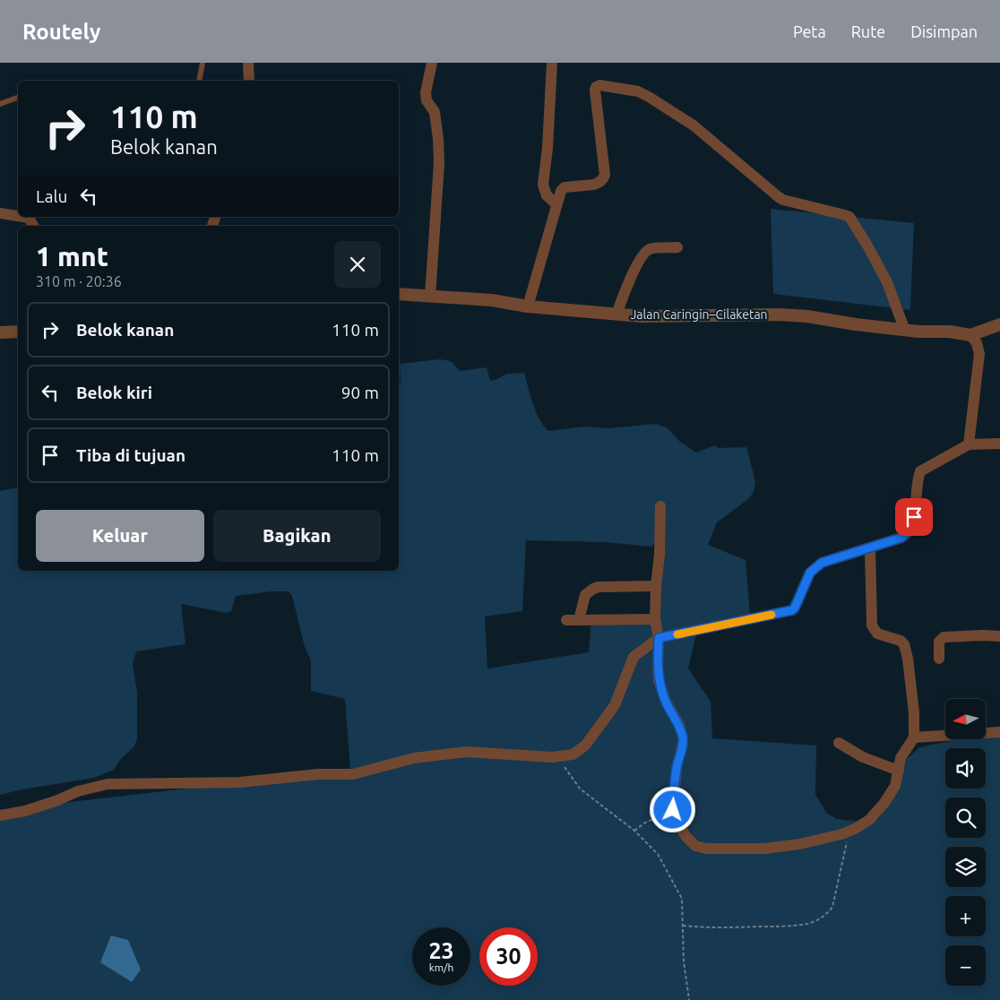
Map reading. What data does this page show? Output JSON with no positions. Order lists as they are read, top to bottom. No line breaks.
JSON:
{"streets":{"street":["Jalan Caringin–Cilaketan"]},"north":"left","page":{"header":"Routely","nav":["Peta","Rute","Disimpan"],"turn":["110 m","Belok kanan"],"then":"Lalu","heading":["1 mnt","310 m · 20:36"],"list":[{"name":"Belok kanan","value":"110 m"},{"name":"Belok kiri","value":"90 m"},{"name":"Tiba di tujuan","value":"110 m"}],"buttons":["Keluar","Bagikan"],"map_buttons":["+","−"],"speed":"23 km/h","limit":"30"}}
